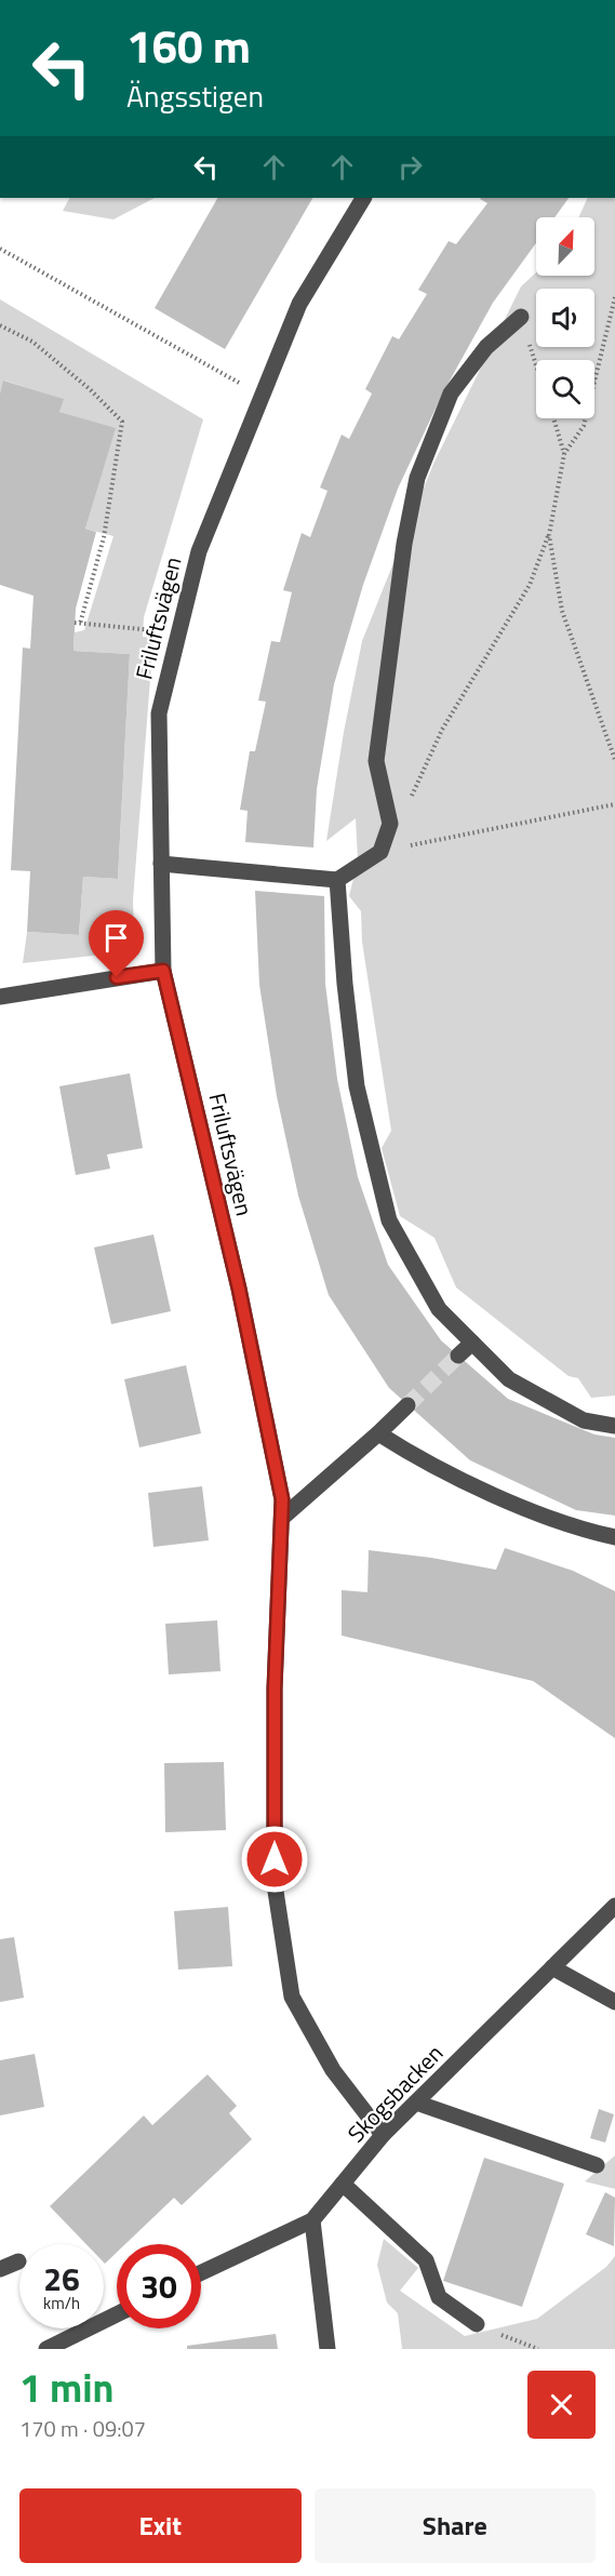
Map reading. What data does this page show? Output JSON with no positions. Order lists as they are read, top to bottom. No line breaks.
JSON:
{"streets":{"street":["Friluftsvägen","Skogsbacken"]},"crossings":[["Friluftsvägen","Skogsbacken"]],"north":"top right","page":{"turn":["160 m","Ängsstigen"],"speed":"26 km/h","limit":"30","heading":["1 min","170 m · 09:07"],"buttons":["Exit","Share"]}}
